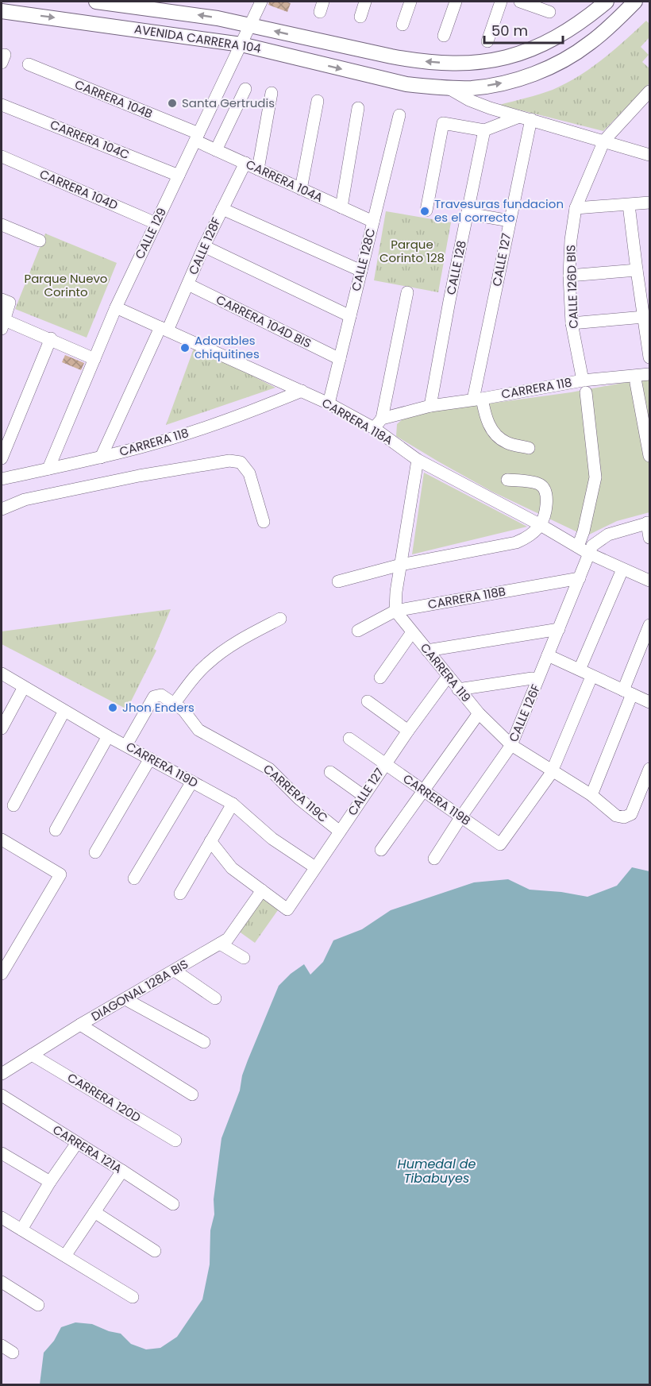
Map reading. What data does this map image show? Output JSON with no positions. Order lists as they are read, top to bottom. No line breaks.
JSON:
{"streets":{"main road":["AVENIDA CARRERA 104"],"street":["CARRERA 104B","CARRERA 104C","CARRERA 104A","CARRERA 104D","CALLE 129","CALLE 128F","CALLE 128C","CALLE 127","CALLE 128","CALLE 126D BIS","CARRERA 104D BIS","CARRERA 118","CARRERA 118A","CARRERA 118B","CARRERA 119","CALLE 126F","CARRERA 119D","CARRERA 119C","CARRERA 119B","DIAGONAL 128A BIS","CARRERA 120D","CARRERA 121A"]},"crossings":[["AVENIDA CARRERA 104","CALLE 129"],["CARRERA 104B","CARRERA 104A"],["CARRERA 104B","CALLE 129"],["CARRERA 104C","CALLE 129"],["CARRERA 104A","CALLE 129"],["CARRERA 104A","CALLE 128F"],["CARRERA 104A","CALLE 128C"],["CARRERA 104D","CALLE 129"],["CALLE 129","CARRERA 118"],["CALLE 129","CARRERA 118A"],["CALLE 128F","CARRERA 104D BIS"],["CALLE 128F","CARRERA 118"],["CALLE 128F","CARRERA 118A"],["CALLE 128C","CARRERA 104D BIS"],["CALLE 128C","CARRERA 118A"],["CALLE 127","CARRERA 118"],["CALLE 127","CARRERA 119"],["CALLE 127","CARRERA 119D"],["CALLE 127","CARRERA 119C"],["CALLE 127","CARRERA 119B"],["CALLE 127","DIAGONAL 128A BIS"],["CALLE 128","CARRERA 118"],["CALLE 126D BIS","CARRERA 118"],["CALLE 126D BIS","CARRERA 118A"],["CARRERA 118","CARRERA 118A"],["CARRERA 118A","CALLE 126F"],["CARRERA 118B","CARRERA 119"],["CARRERA 118B","CALLE 126F"],["CARRERA 119","CALLE 126F"],["CARRERA 119","CARRERA 119B"],["CALLE 126F","CARRERA 119B"],["CARRERA 119D","CARRERA 119C"],["DIAGONAL 128A BIS","CARRERA 120D"]],"water":["Humedal de Tibabuyes"],"parks":["Parque Corinto 128","Parque Nuevo Corinto"],"places":["Santa Gertrudis","Travesuras fundacion es el correcto","Adorables chiquitines","Jhon Enders"],"scale_bar":"50 m"}
